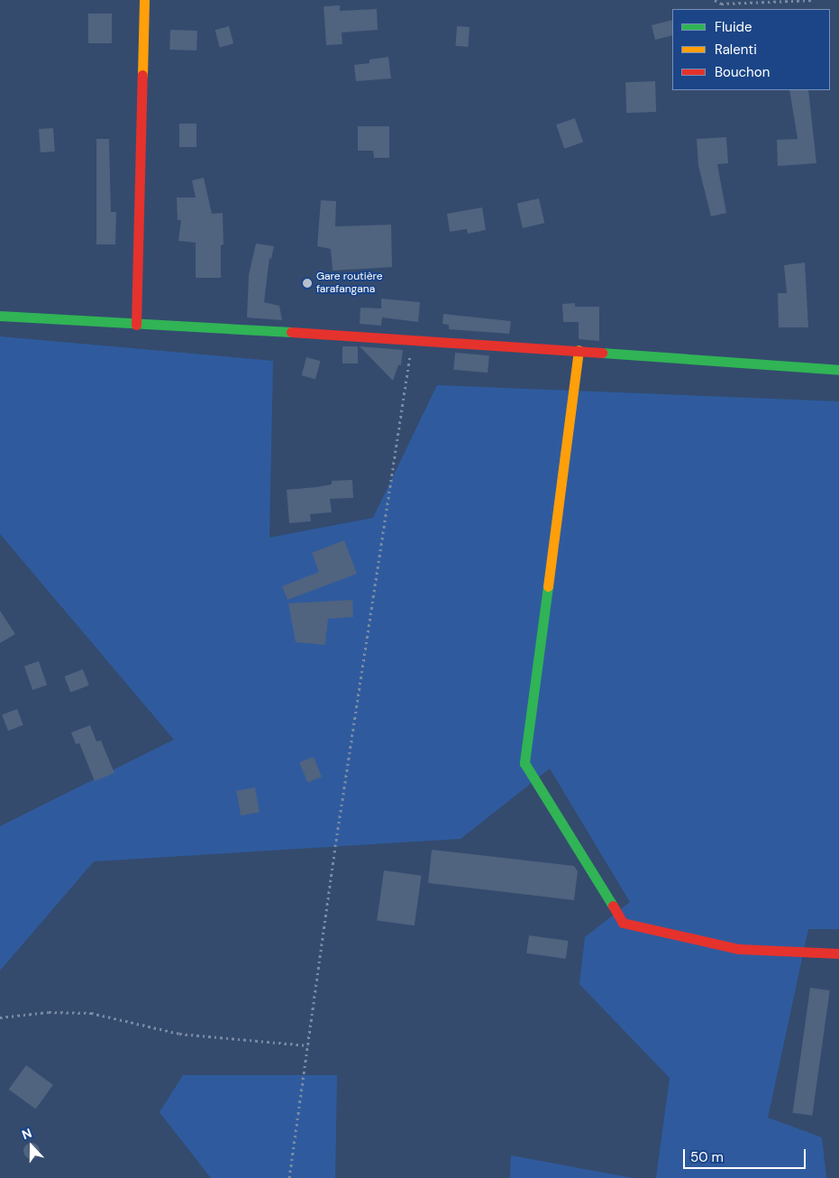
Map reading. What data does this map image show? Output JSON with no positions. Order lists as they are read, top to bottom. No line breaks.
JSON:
{"places":["Gare routière farafangana"],"legend":["Fluide","Ralenti","Bouchon"],"scale_bar":"50 m","north":"top"}
